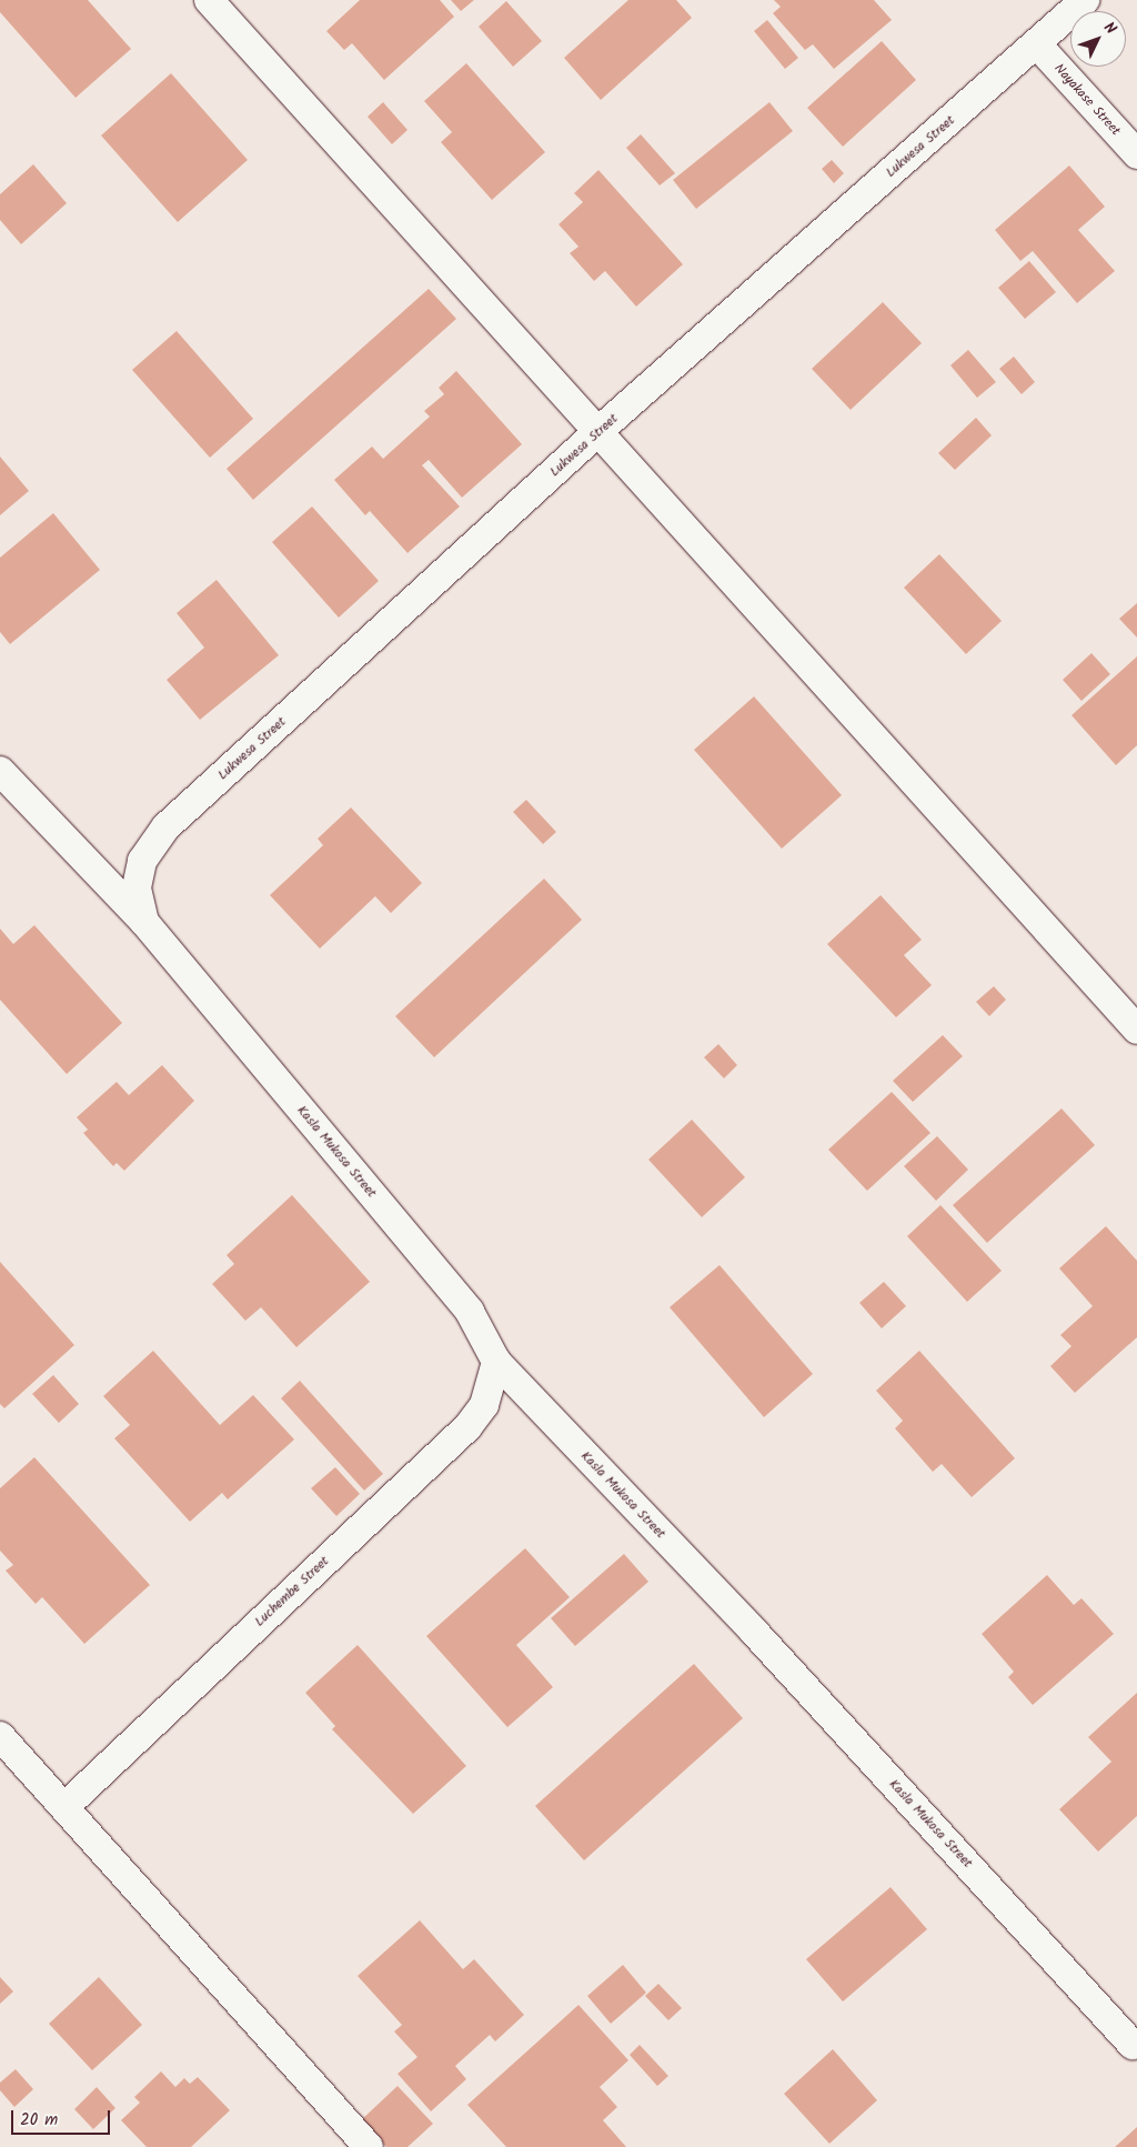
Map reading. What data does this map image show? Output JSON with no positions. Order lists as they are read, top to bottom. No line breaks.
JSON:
{"streets":{"street":["Nayakase Street","Lukwesa Street","Kasla Mukosa Street","Luchembe Street"]},"crossings":[["Nayakase Street","Lukwesa Street"],["Lukwesa Street","Kasla Mukosa Street"],["Kasla Mukosa Street","Luchembe Street"]],"scale_bar":"20 m","north":"top right"}
